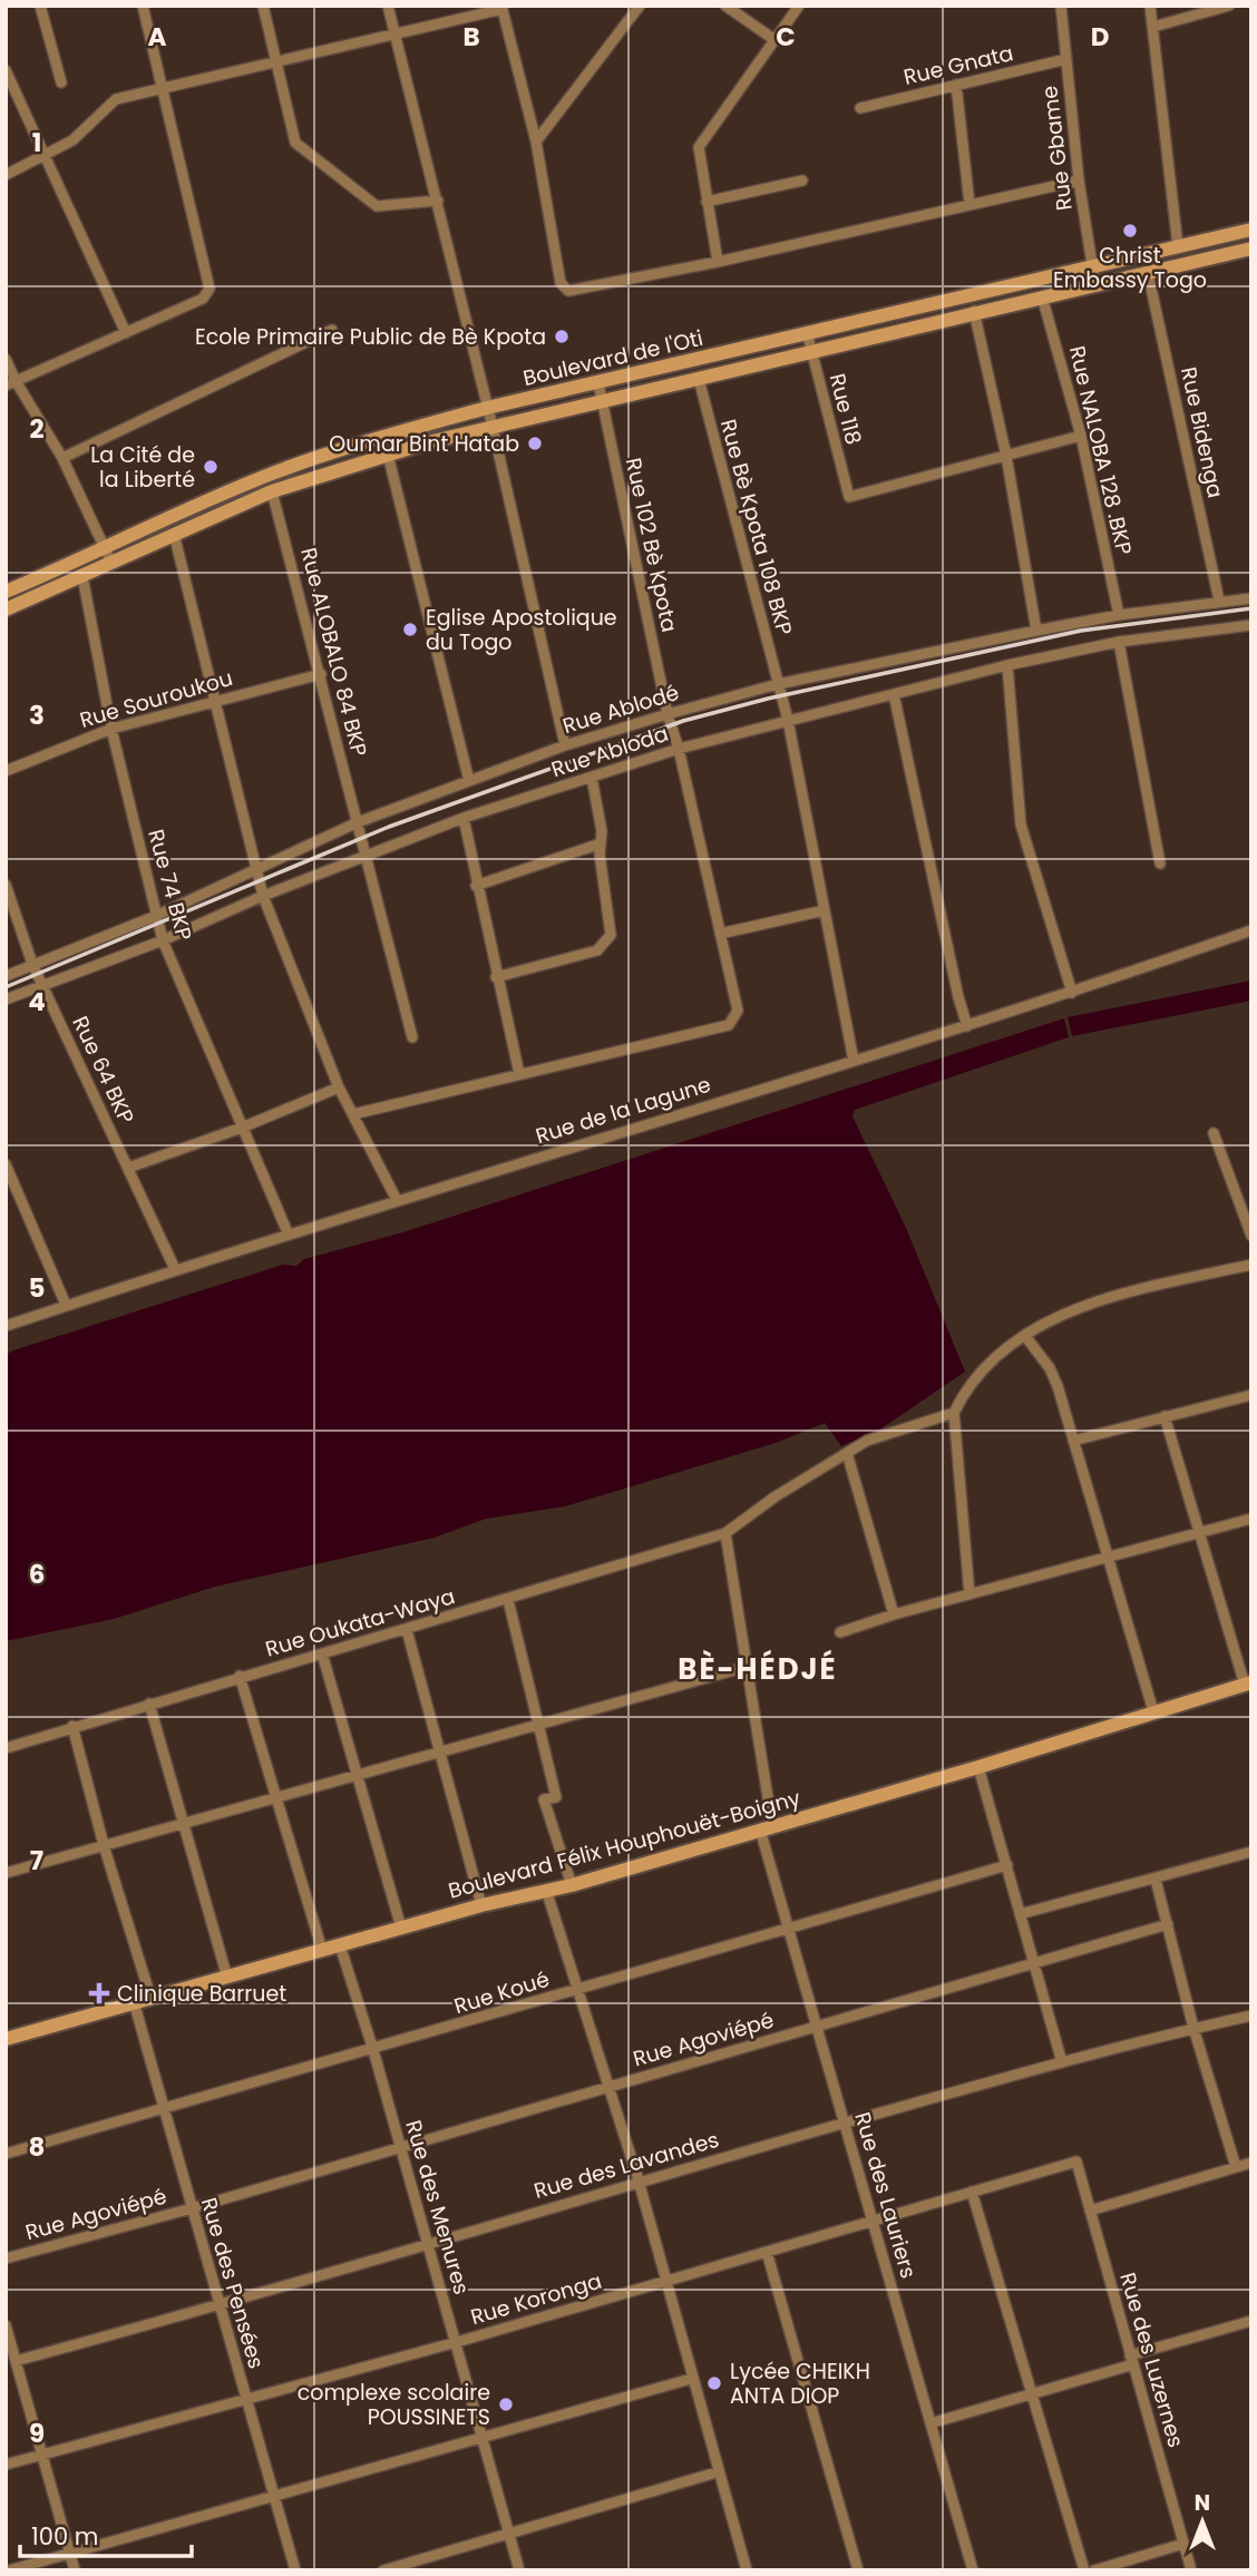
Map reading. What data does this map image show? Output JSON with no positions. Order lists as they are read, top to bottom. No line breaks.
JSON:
{"streets":{"main road":["Boulevard de l'Oti","Boulevard Félix Houphouët-Boigny"],"street":["Rue Gnata","Rue Gbame","Rue 118","Rue Bidenga","Rue NALOBA 128 .BKP","Rue Bè Kpota 108 BKP","Rue 102 Bè Kpota","Rue ALOBALO 84 BKP","Rue Souroukou","Rue Ablodé","Rue Abloda","Rue 74 BKP","Rue 64 BKP","Rue de la Lagune","Rue Oukata-Waya","Rue Koué","Rue Agoviépé","Rue des Lavandes","Rue des Lauriers","Rue des Menures","Rue des Pensées","Rue Koronga","Rue des Luzernes"]},"crossings":[["Rue Gnata","Rue Gbame"],["Rue Gbame","Boulevard de l'Oti"],["Boulevard de l'Oti","Rue 118"],["Boulevard de l'Oti","Rue Bidenga"],["Boulevard de l'Oti","Rue NALOBA 128 .BKP"],["Boulevard de l'Oti","Rue Bè Kpota 108 BKP"],["Boulevard de l'Oti","Rue 102 Bè Kpota"],["Boulevard de l'Oti","Rue ALOBALO 84 BKP"],["Boulevard de l'Oti","Rue 74 BKP"],["Rue Bidenga","Rue Ablodé"],["Rue NALOBA 128 .BKP","Rue Ablodé"],["Rue Bè Kpota 108 BKP","Rue Ablodé"],["Rue Bè Kpota 108 BKP","Rue Abloda"],["Rue Bè Kpota 108 BKP","Rue de la Lagune"],["Rue 102 Bè Kpota","Rue Ablodé"],["Rue 102 Bè Kpota","Rue Abloda"],["Rue ALOBALO 84 BKP","Rue Souroukou"],["Rue ALOBALO 84 BKP","Rue Ablodé"],["Rue ALOBALO 84 BKP","Rue Abloda"],["Rue Souroukou","Rue 74 BKP"],["Rue Ablodé","Rue 74 BKP"],["Rue Ablodé","Rue 64 BKP"],["Rue Abloda","Rue 74 BKP"],["Rue Abloda","Rue 64 BKP"],["Rue 74 BKP","Rue de la Lagune"],["Rue 64 BKP","Rue de la Lagune"],["Rue Oukata-Waya","Rue des Lauriers"],["Boulevard Félix Houphouët-Boigny","Rue des Lauriers"],["Boulevard Félix Houphouët-Boigny","Rue des Menures"],["Boulevard Félix Houphouët-Boigny","Rue des Pensées"],["Rue Koué","Rue des Lauriers"],["Rue Koué","Rue des Menures"],["Rue Koué","Rue des Pensées"],["Rue Agoviépé","Rue des Lauriers"],["Rue Agoviépé","Rue des Menures"],["Rue Agoviépé","Rue des Pensées"],["Rue des Lavandes","Rue des Lauriers"],["Rue des Lavandes","Rue des Menures"],["Rue des Lavandes","Rue des Pensées"],["Rue des Lauriers","Rue Koronga"],["Rue des Menures","Rue Koronga"],["Rue des Pensées","Rue Koronga"],["Rue Koronga","Rue des Luzernes"]],"districts":["BÈ-HÉDJÉ"],"places":{"other":["Christ Embassy Togo","Ecole Primaire Public de Bè Kpota","Oumar Bint Hatab","La Cité de la Liberté","Eglise Apostolique du Togo","Lycée CHEIKH ANTA DIOP","complexe scolaire POUSSINETS"],"health":["Clinique Barruet"]},"scale_bar":"100 m","north":"top","grid":{"columns":["A","B","C","D"],"rows":["1","2","3","4","5","6","7","8","9"]}}
